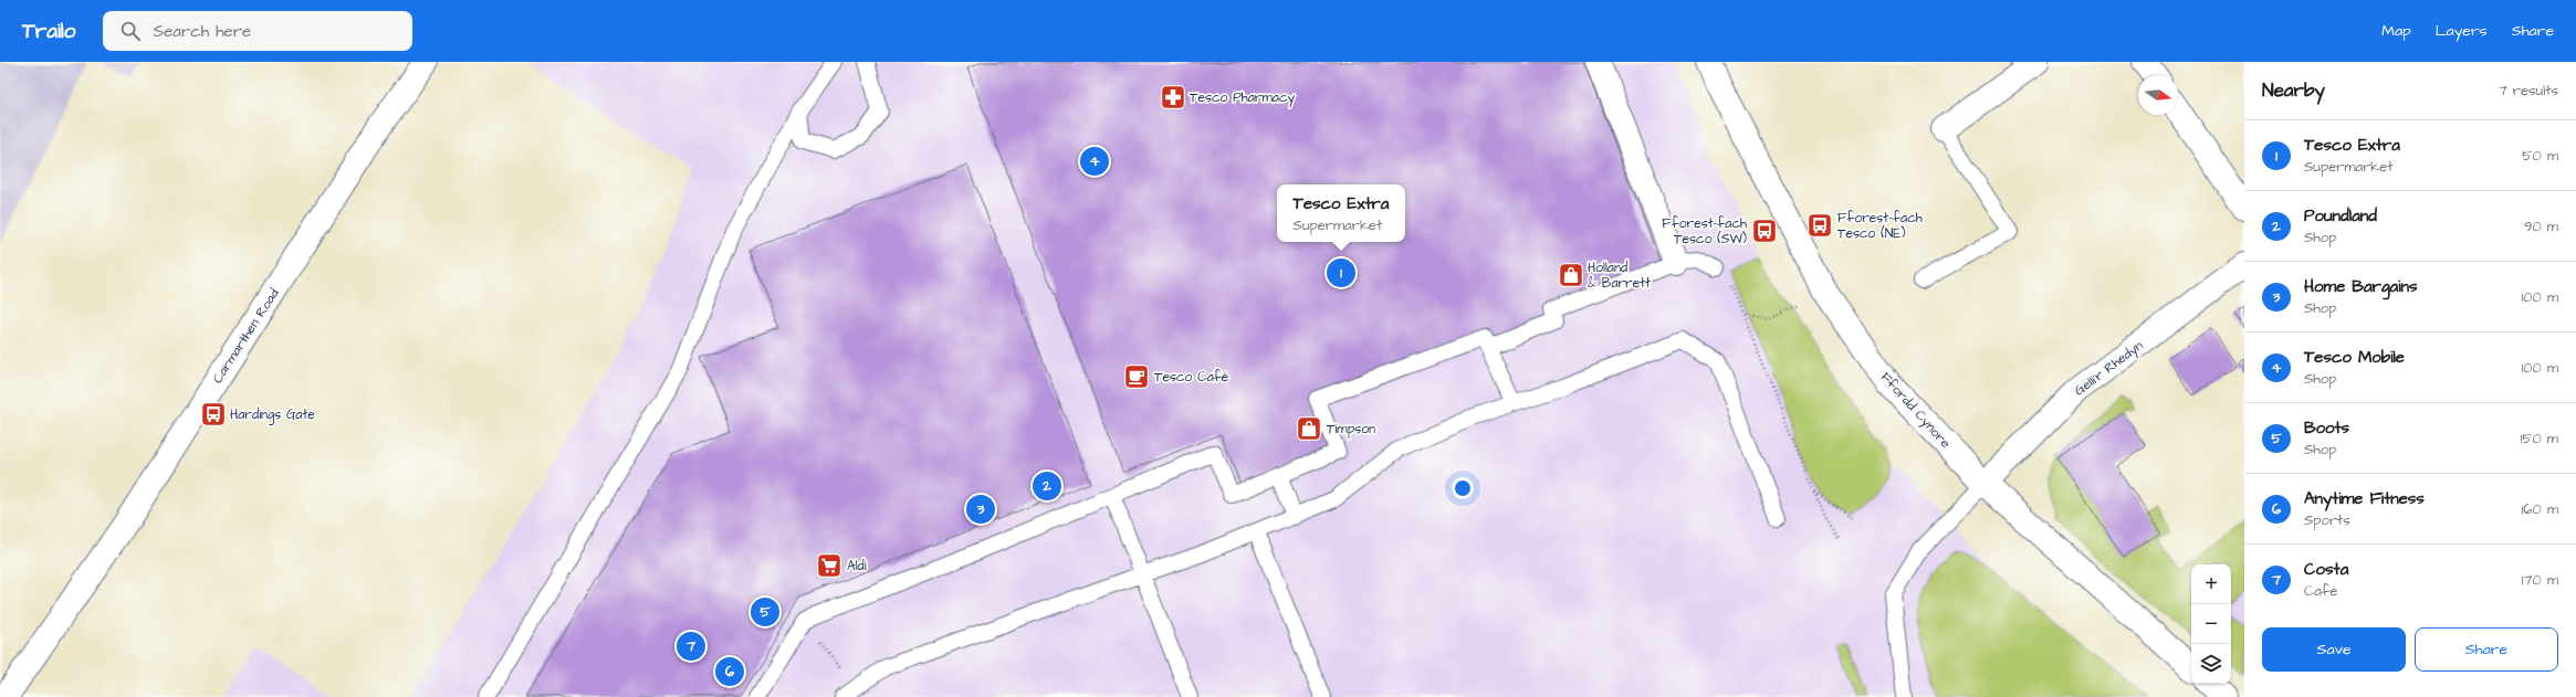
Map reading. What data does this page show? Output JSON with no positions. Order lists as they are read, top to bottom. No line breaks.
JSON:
{"streets":{"street":["Carmarthen Road","Gelli'r Rhedyn","Ffordd Cynore"]},"crossings":[["Gelli'r Rhedyn","Ffordd Cynore"]],"places":{"pharmacy":["Tesco Pharmacy"],"bus stop":["Fforest-fach Tesco (NE)","Fforest-fach Tesco (SW)","Hardings Gate"],"shop":["Holland & Barrett","Timpson"],"cafe":["Tesco Café"],"supermarket":["Aldi"]},"north":"right","page":{"header":"Trailo","search":"Search here","nav":["Map","Layers","Share"],"heading":["Nearby","7 results"],"list":[{"mark":"1","name":"Tesco Extra","note":"Supermarket","value":"50 m"},{"mark":"2","name":"Poundland","note":"Shop","value":"90 m"},{"mark":"3","name":"Home Bargains","note":"Shop","value":"100 m"},{"mark":"4","name":"Tesco Mobile","note":"Shop","value":"100 m"},{"mark":"5","name":"Boots","note":"Shop","value":"150 m"},{"mark":"6","name":"Anytime Fitness","note":"Sports","value":"160 m"},{"mark":"7","name":"Costa","note":"Café","value":"170 m"}],"pins":["4","1","2","3","5","7","6"],"popup":["Tesco Extra","Supermarket"],"map_buttons":["+","−"],"buttons":["Save","Share"]}}
